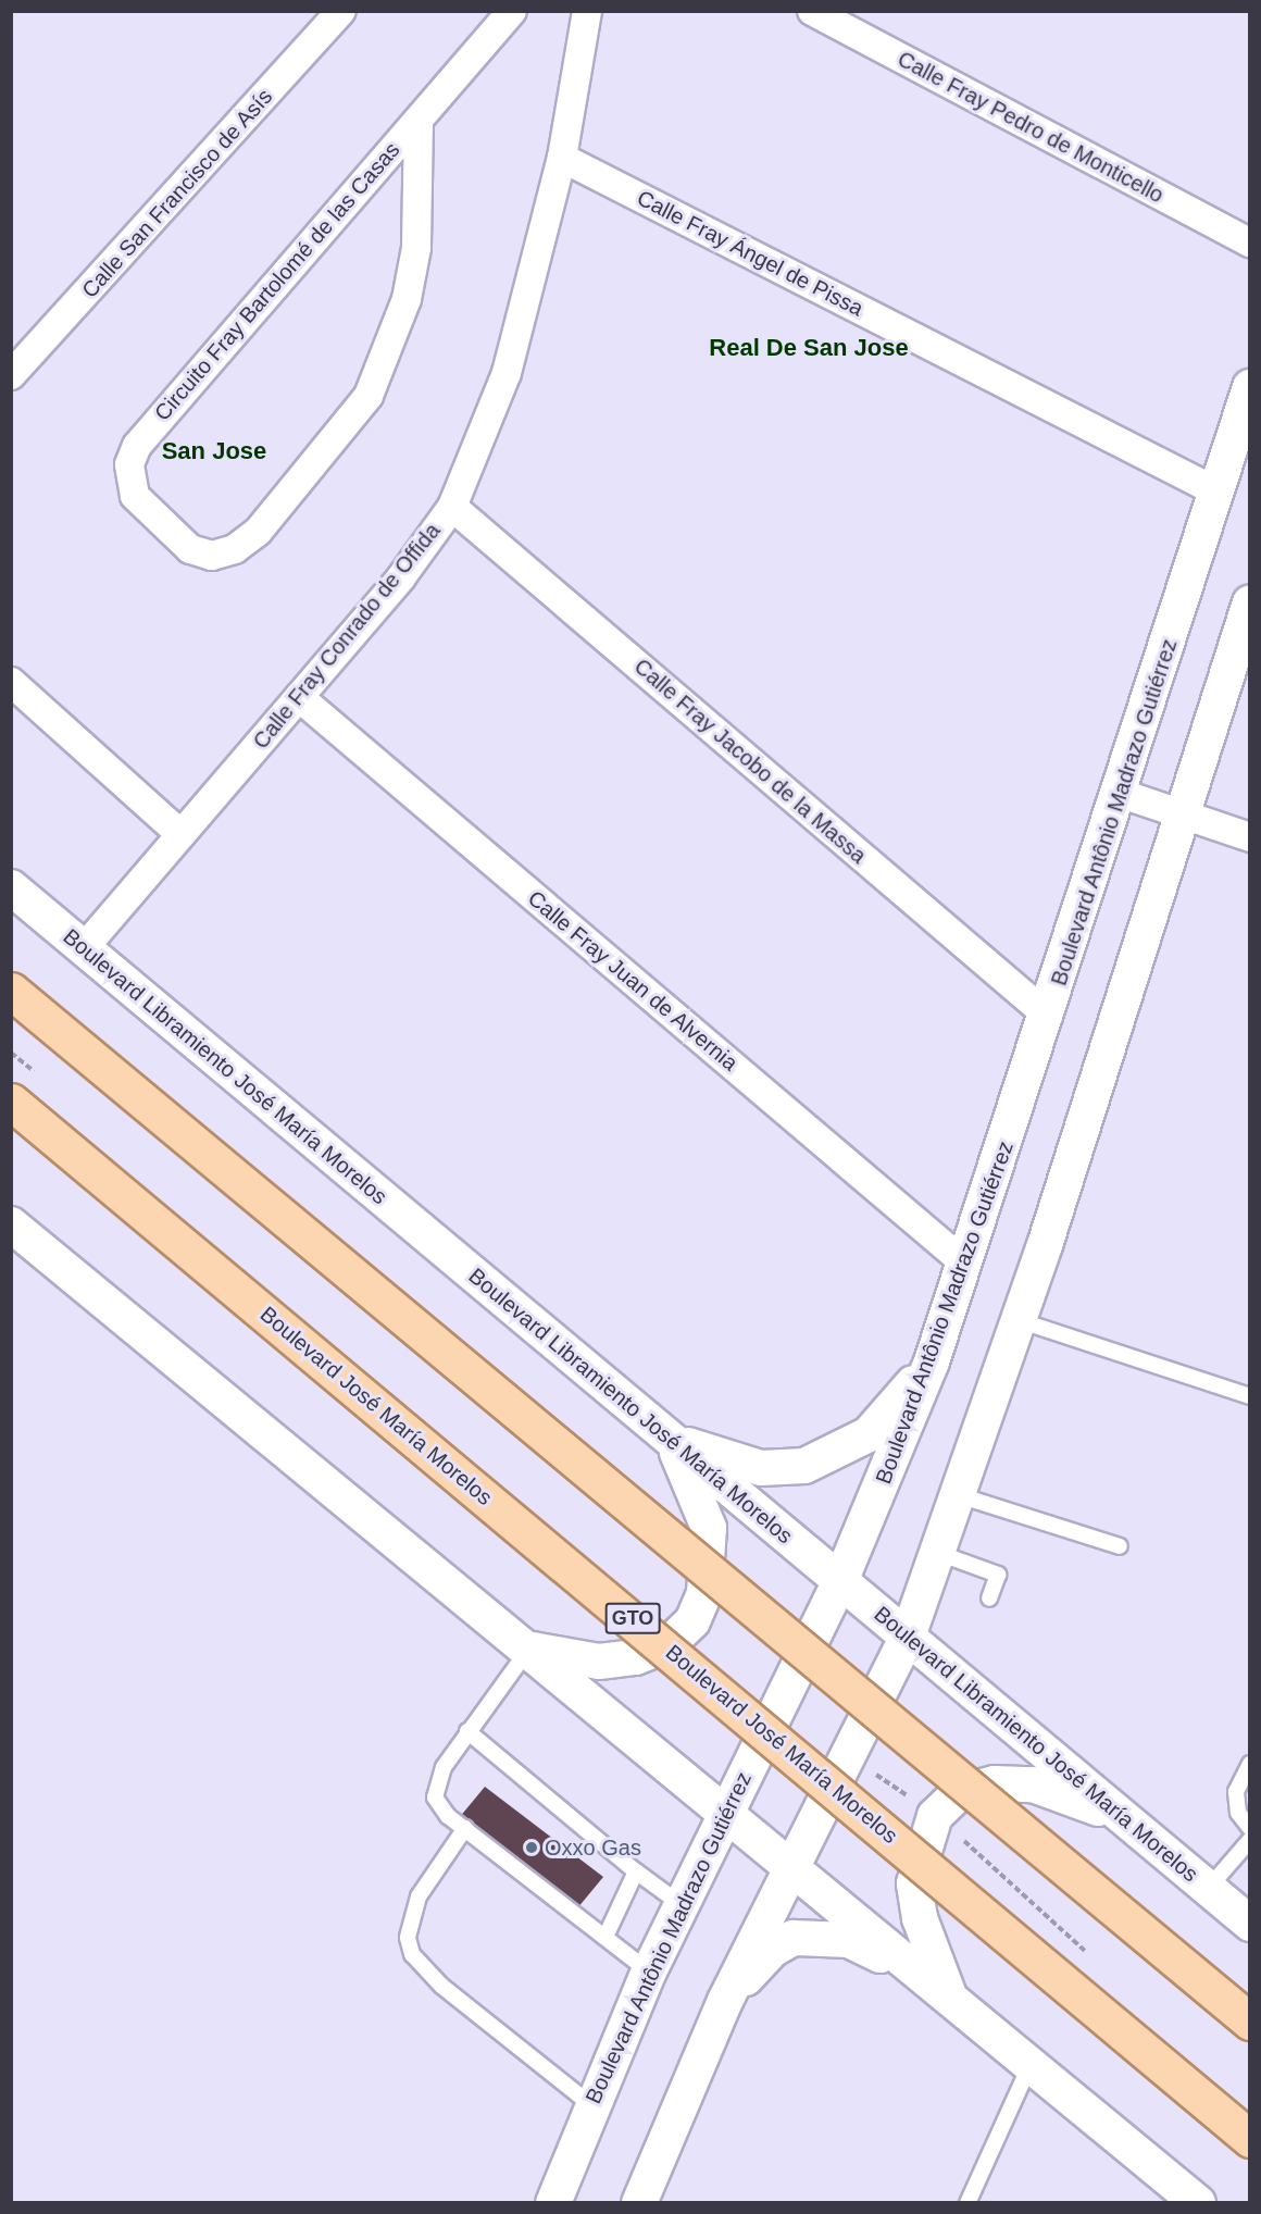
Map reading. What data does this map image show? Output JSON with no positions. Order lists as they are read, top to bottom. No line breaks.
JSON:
{"streets":{"main road":["Boulevard José María Morelos","GTO"],"street":["Calle Fray Pedro de Monticello","Calle San Francisco de Asís","Calle Fray Ángel de Pissa","Circuito Fray Bartolomé de las Casas","Calle Fray Conrado de Offida","Calle Fray Jacobo de la Massa","Boulevard Antônio Madrazo Gutiérrez","Calle Fray Juan de Alvernia","Boulevard Libramiento José María Morelos"]},"crossings":[["Calle Fray Ángel de Pissa","Calle Fray Conrado de Offida"],["Calle Fray Ángel de Pissa","Boulevard Antônio Madrazo Gutiérrez"],["Calle Fray Conrado de Offida","Calle Fray Jacobo de la Massa"],["Calle Fray Conrado de Offida","Calle Fray Juan de Alvernia"],["Calle Fray Conrado de Offida","Boulevard Libramiento José María Morelos"],["Calle Fray Jacobo de la Massa","Boulevard Antônio Madrazo Gutiérrez"],["Boulevard Antônio Madrazo Gutiérrez","Calle Fray Juan de Alvernia"],["Boulevard Antônio Madrazo Gutiérrez","Boulevard Libramiento José María Morelos"]],"districts":["Real De San Jose","San Jose"],"places":["Oxxo Gas"]}
